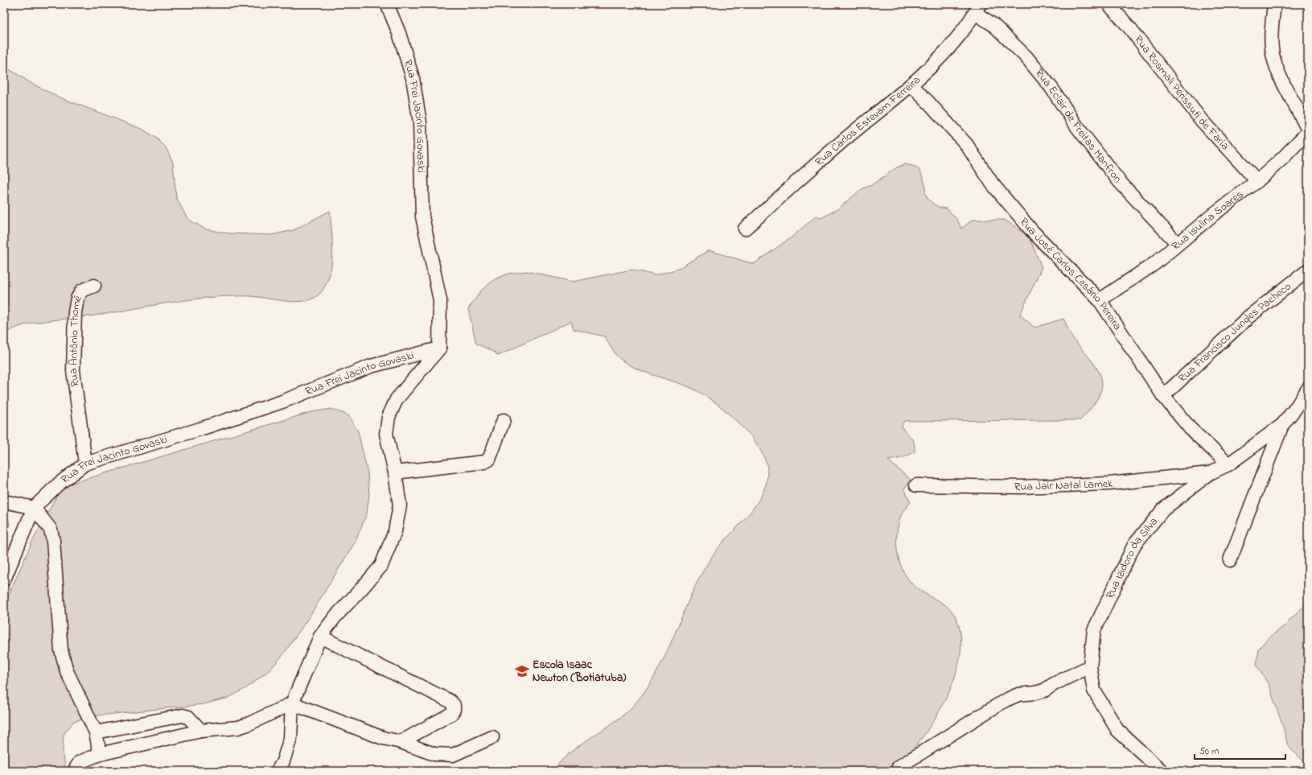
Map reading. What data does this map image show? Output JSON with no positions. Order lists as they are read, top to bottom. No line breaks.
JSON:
{"streets":{"street":["Rua Rosmali Perissuti de Faria","Rua Frei Jacinto Govaski","Rua Carlos Estevam Ferreira","Rua Eclair de Freitas Manfron","Rua Isulina Soares","Rua José Carlos Cesário Pereira","Rua Francisco Jungles Pacheco","Rua Antônio Thomé","Rua Jair Natal Lamek","Rua Izidoro da Silva"]},"crossings":[["Rua Rosmali Perissuti de Faria","Rua Isulina Soares"],["Rua Frei Jacinto Govaski","Rua Antônio Thomé"],["Rua Carlos Estevam Ferreira","Rua Eclair de Freitas Manfron"],["Rua Carlos Estevam Ferreira","Rua José Carlos Cesário Pereira"],["Rua Eclair de Freitas Manfron","Rua Isulina Soares"],["Rua Isulina Soares","Rua José Carlos Cesário Pereira"],["Rua José Carlos Cesário Pereira","Rua Francisco Jungles Pacheco"],["Rua José Carlos Cesário Pereira","Rua Izidoro da Silva"],["Rua Jair Natal Lamek","Rua Izidoro da Silva"]],"places":{"school or university":["Escola Isaac Newton (Botiatuba)"]},"scale_bar":"50 m"}
